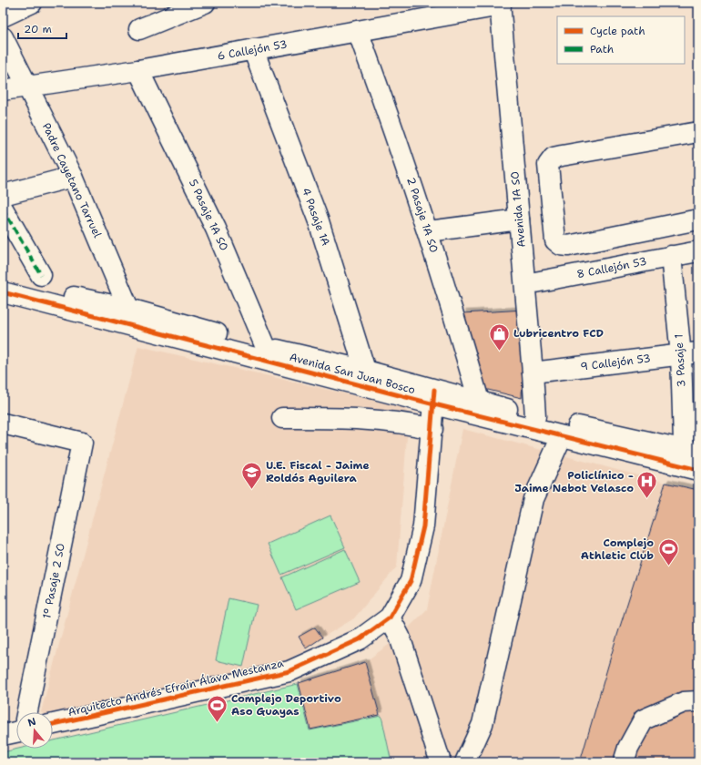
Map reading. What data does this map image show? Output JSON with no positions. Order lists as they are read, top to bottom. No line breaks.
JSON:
{"streets":{"street":["6 Callejón 53","Padre Cayetano Tarruel","Avenida 1A SO","5 Pasaje 1A SO","2 Pasaje 1A SO","4 Pasaje 1A","8 Callejón 53","3 Pasaje 1","9 Callejón 53","Avenida San Juan Bosco","1º Pasaje 2 SO","Arquitecto Andrés Efraín Álava Mestanza"]},"crossings":[["6 Callejón 53","Padre Cayetano Tarruel"],["6 Callejón 53","Avenida 1A SO"],["6 Callejón 53","5 Pasaje 1A SO"],["6 Callejón 53","2 Pasaje 1A SO"],["6 Callejón 53","4 Pasaje 1A"],["Padre Cayetano Tarruel","Avenida San Juan Bosco"],["Avenida 1A SO","8 Callejón 53"],["Avenida 1A SO","9 Callejón 53"],["Avenida 1A SO","Avenida San Juan Bosco"],["5 Pasaje 1A SO","Avenida San Juan Bosco"],["2 Pasaje 1A SO","Avenida San Juan Bosco"],["4 Pasaje 1A","Avenida San Juan Bosco"],["8 Callejón 53","3 Pasaje 1"],["3 Pasaje 1","9 Callejón 53"],["3 Pasaje 1","Avenida San Juan Bosco"],["Avenida San Juan Bosco","Arquitecto Andrés Efraín Álava Mestanza"]],"places":{"shop":["Lubricentro FCD"],"school or university":["U.E. Fiscal - Jaime Roldós Aguilera"],"hospital":["Policlínico - Jaime Nebot Velasco"],"sports":["Complejo Athletic Club","Complejo Deportivo Aso Guayas"]},"legend":["Cycle path","Path"],"scale_bar":"20 m","north":"top"}
